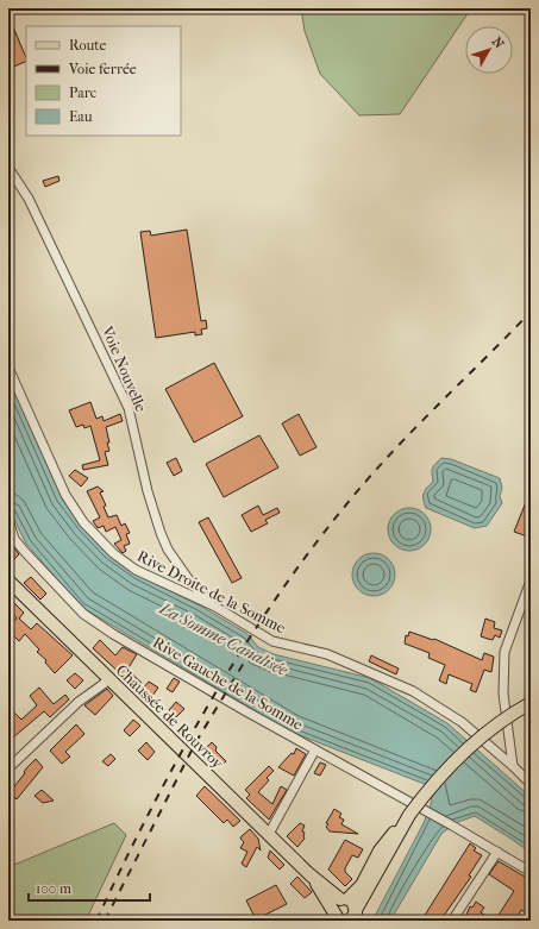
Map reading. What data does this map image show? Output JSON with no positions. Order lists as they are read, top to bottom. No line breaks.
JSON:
{"streets":{"main road":["Chaussée de Rouvroy"],"street":["Voie Nouvelle","Rive Droite de la Somme","Rive Gauche de la Somme"]},"crossings":[["Voie Nouvelle","Rive Droite de la Somme"]],"water":["La Somme Canalisée"],"legend":["Route","Voie ferrée","Parc","Eau"],"scale_bar":"100 m","north":"top right"}
